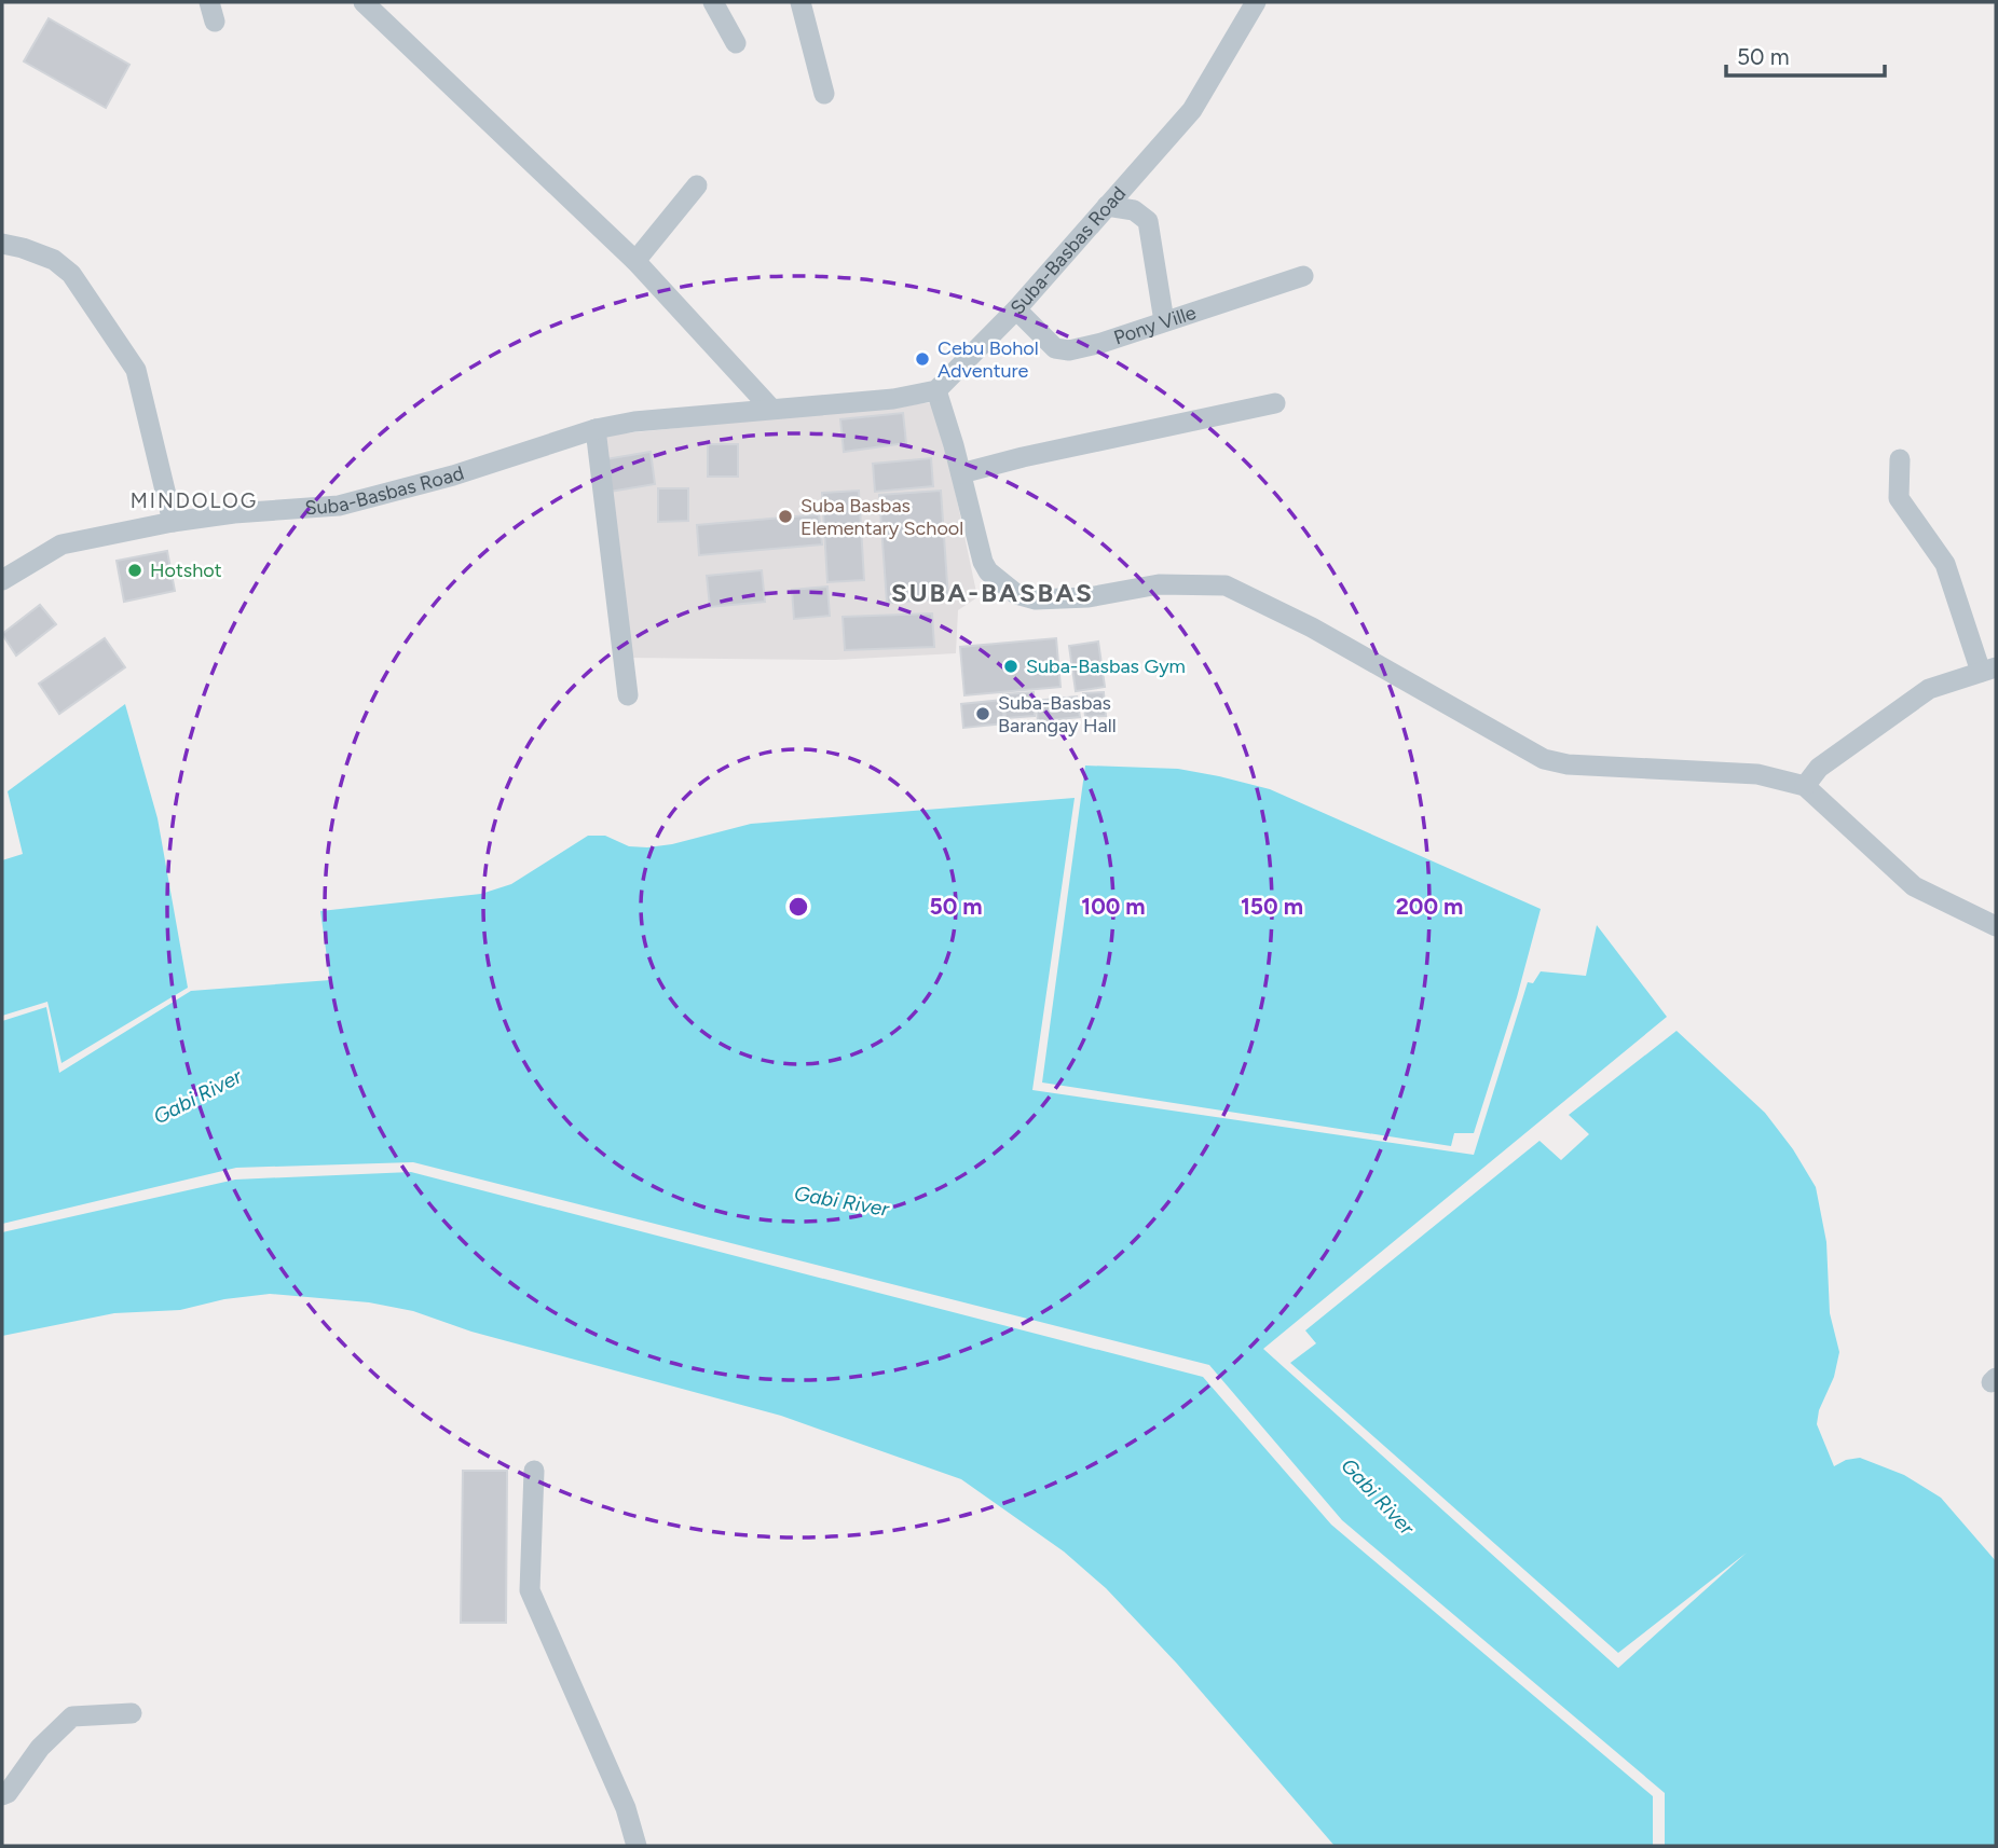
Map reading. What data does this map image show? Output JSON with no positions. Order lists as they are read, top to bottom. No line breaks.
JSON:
{"streets":{"street":["Suba-Basbas Road","Pony Ville"]},"crossings":[["Suba-Basbas Road","Pony Ville"]],"districts":["MINDOLOG","SUBA-BASBAS"],"water":["Gabi River"],"places":["Cebu Bohol Adventure","Suba Basbas Elementary School","Hotshot","Suba-Basbas Gym","Suba-Basbas Barangay Hall"],"scale_bar":"50 m","rings":["50 m","100 m","150 m","200 m"]}
